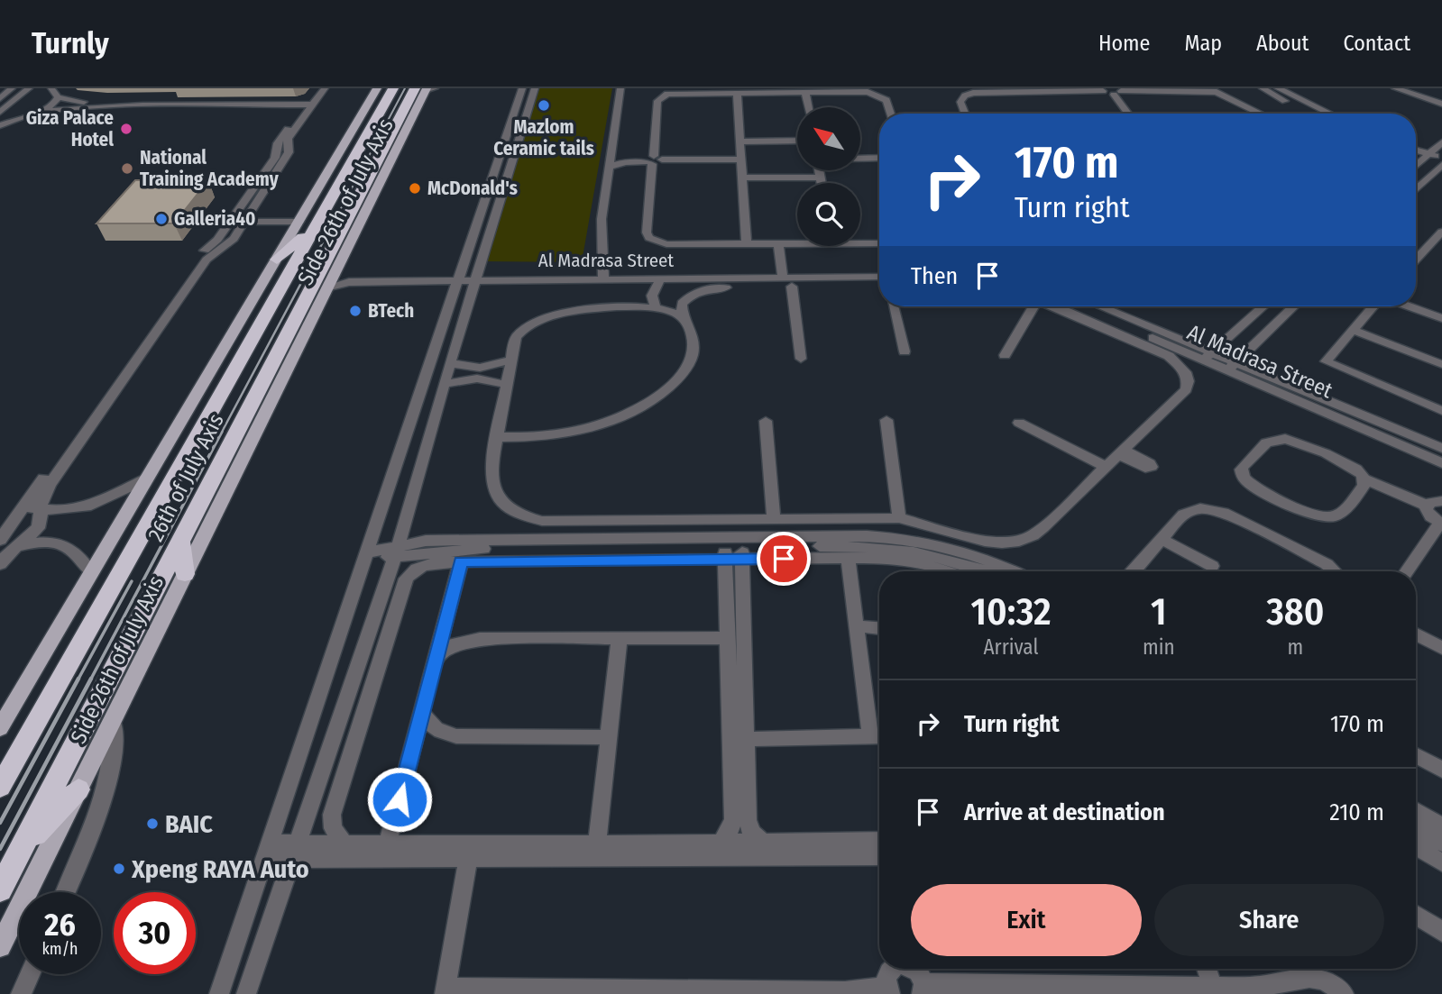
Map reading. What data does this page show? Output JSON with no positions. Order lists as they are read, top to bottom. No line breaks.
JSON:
{"streets":{"highway":["26th of July Axis"],"main road":["Side 26th of July Axis"],"street":["Al Madrasa Street"]},"crossings":[["Side 26th of July Axis","Al Madrasa Street"],["Side 26th of July Axis","26th of July Axis"]],"places":["Mazlom Ceramic tails","Giza Palace Hotel","National Training Academy","McDonald's","Galleria40","BTech","BAIC","Xpeng RAYA Auto"],"north":"top left","page":{"header":"Turnly","nav":["Home","Map","About","Contact"],"turn":["170 m","Turn right"],"then":"Then","eta":["10:32","Arrival","1","min","380","m"],"list":[{"name":"Turn right","value":"170 m"},{"name":"Arrive at destination","value":"210 m"}],"buttons":["Exit","Share"],"speed":"26 km/h","limit":"30"}}
